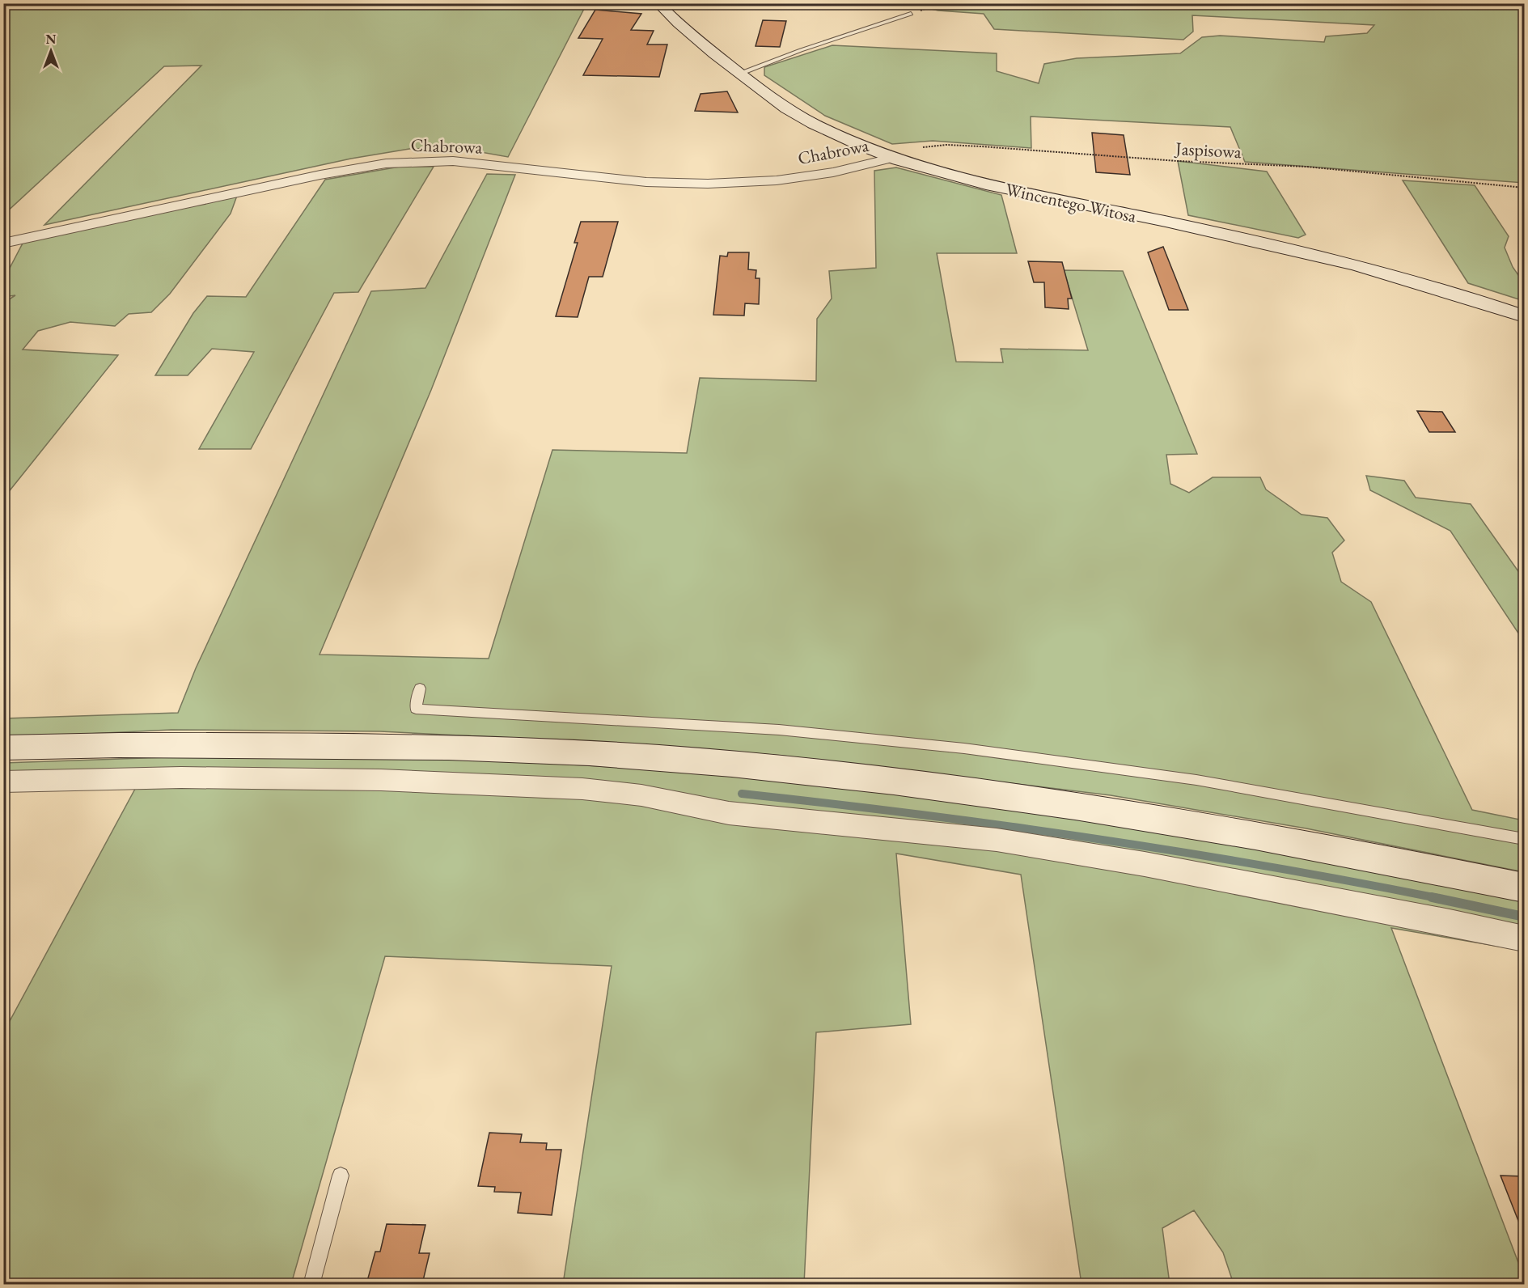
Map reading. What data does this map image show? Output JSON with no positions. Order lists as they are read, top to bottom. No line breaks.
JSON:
{"streets":{"main road":["Wincentego Witosa"],"street":["Chabrowa"],"path":["Jaspisowa"]},"crossings":[["Chabrowa","Jaspisowa"],["Chabrowa","Wincentego Witosa"],["Jaspisowa","Wincentego Witosa"]],"north":"top"}
